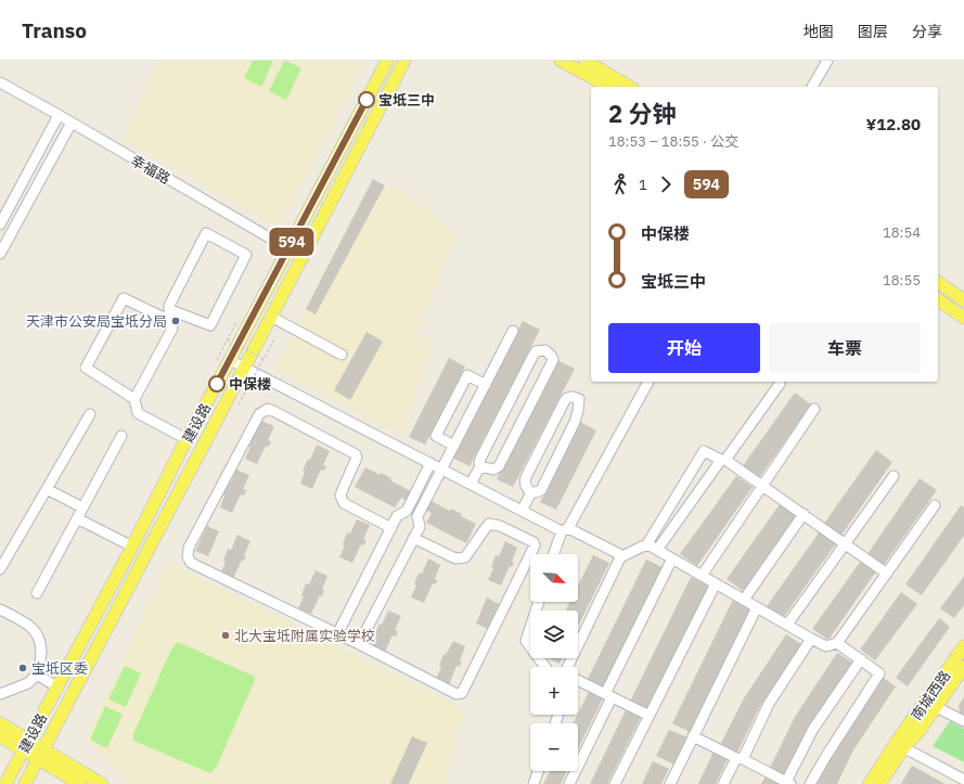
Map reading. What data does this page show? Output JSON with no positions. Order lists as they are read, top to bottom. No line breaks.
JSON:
{"streets":{"main road":["建设路","南城西路"],"street":["幸福路"]},"crossings":[["幸福路","建设路"]],"places":["宝坻三中","天津市公安局宝坻分局","中保楼","北大宝坻附属实验学校","宝坻区委"],"lines":["bus line 594"],"north":"bottom right","page":{"header":"Transo","nav":["地图","图层","分享"],"on_map":"594","heading":["2 分钟","18:53 – 18:55 · 公交","¥12.80"],"legs":["1","594"],"list":[{"name":"中保楼","value":"18:54"},{"name":"宝坻三中","value":"18:55"}],"buttons":["开始","车票"],"map_buttons":["+","−"]}}
